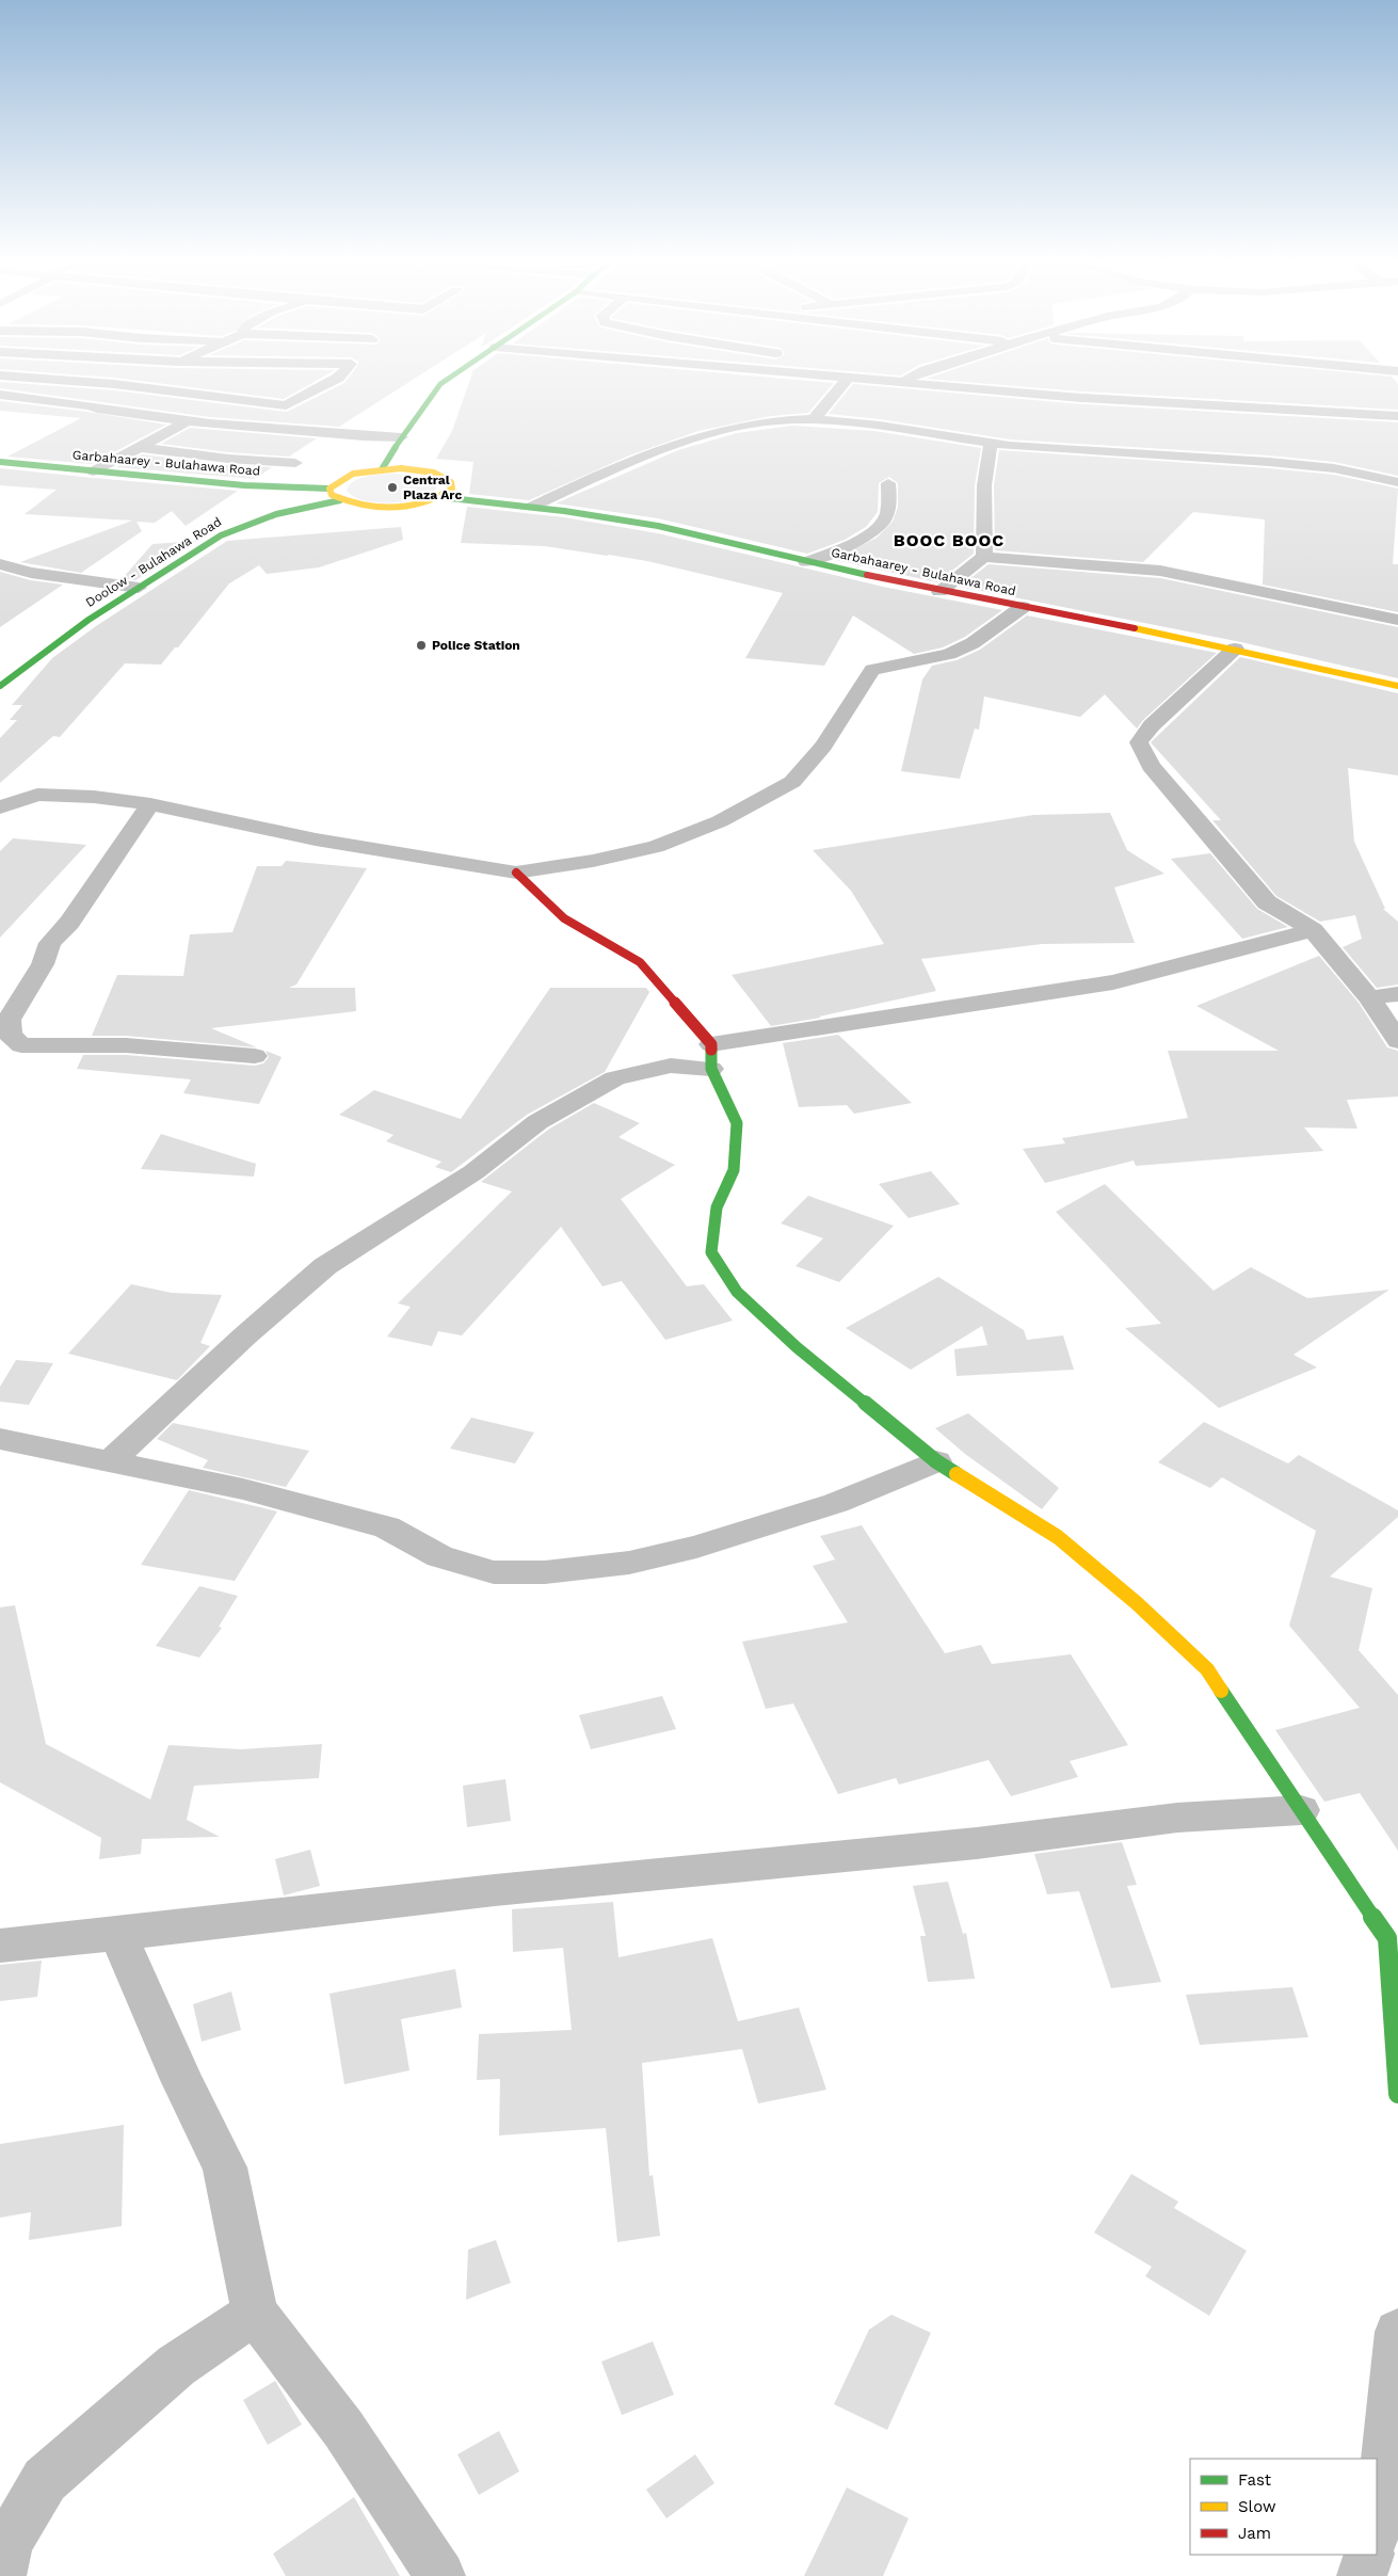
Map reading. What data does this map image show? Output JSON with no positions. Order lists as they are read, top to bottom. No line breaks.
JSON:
{"streets":{"main road":["Garbahaarey - Bulahawa Road","Doolow - Bulahawa Road"]},"districts":["BOOC BOOC"],"places":["Central Plaza Arc","Police Station"],"legend":["Fast","Slow","Jam"]}
